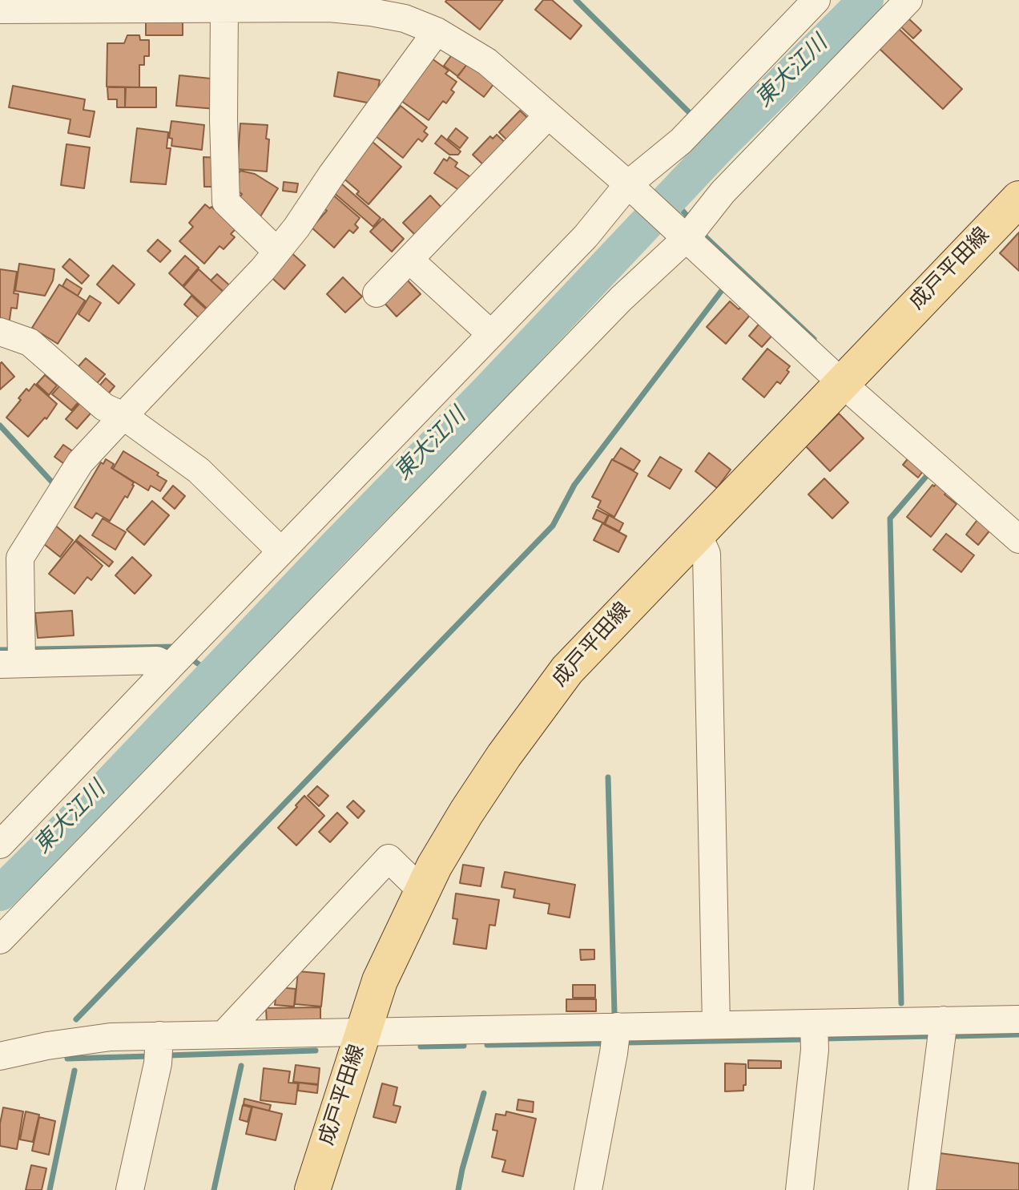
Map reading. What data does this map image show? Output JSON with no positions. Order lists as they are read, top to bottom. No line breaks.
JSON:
{"streets":{"main road":["成戸平田線"]},"water":["東大江川"]}
